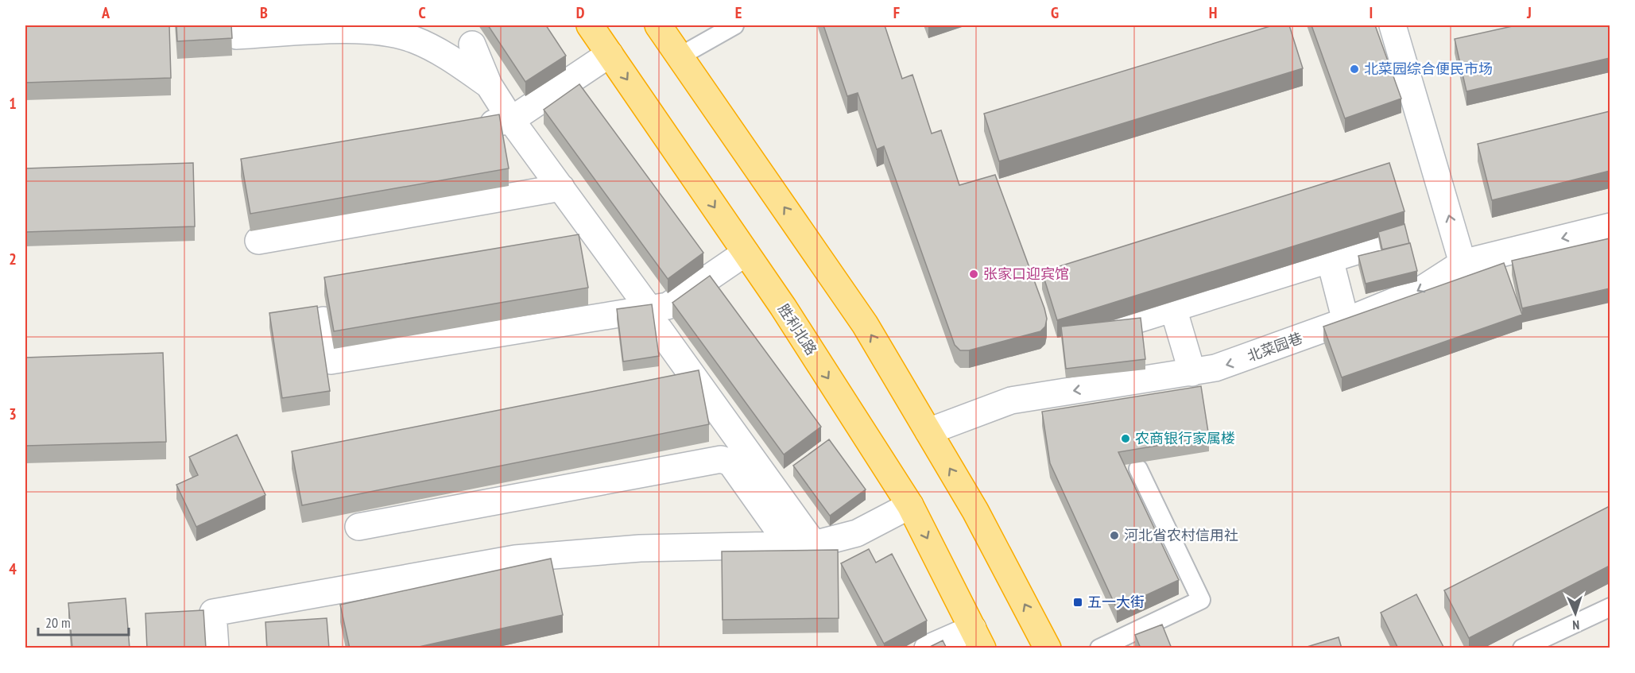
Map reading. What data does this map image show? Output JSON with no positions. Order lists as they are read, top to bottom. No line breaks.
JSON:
{"streets":{"highway":["胜利北路"],"street":["北菜园巷"]},"places":{"other":["北菜园综合便民市场","张家口迎宾馆","农商银行家属楼","河北省农村信用社"],"transit":["五一大街"]},"scale_bar":"20 m","north":"bottom","grid":{"columns":["A","B","C","D","E","F","G","H","I","J"],"rows":["1","2","3","4"]}}
